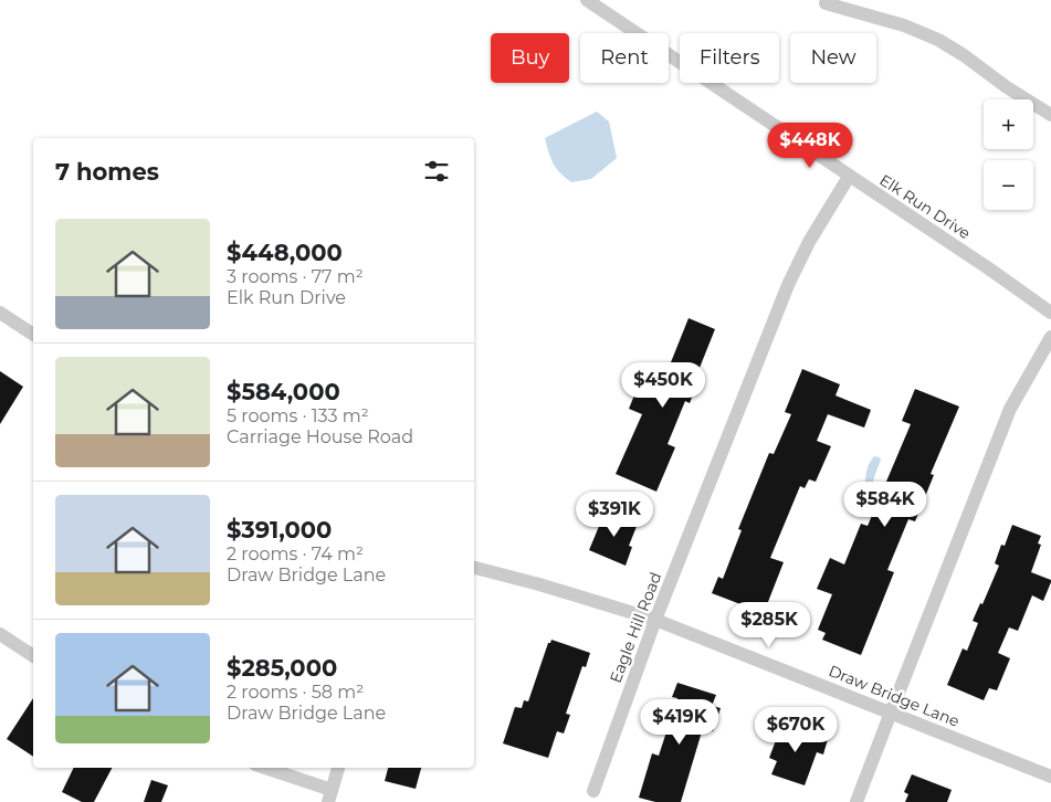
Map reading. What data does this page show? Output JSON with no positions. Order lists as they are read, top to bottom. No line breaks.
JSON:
{"streets":{"street":["Elk Run Drive","Eagle Hill Road","Draw Bridge Lane"]},"crossings":[["Elk Run Drive","Eagle Hill Road"],["Eagle Hill Road","Draw Bridge Lane"]],"page":{"chip":["Buy","Rent","Filters","New"],"map_buttons":["+","−"],"price":["$448K","$450K","$584K","$391K","$285K","$419K","$670K"],"heading":"7 homes","list":[{"name":"$448,000","note":"3 rooms · 77 m² · Elk Run Drive"},{"name":"$584,000","note":"5 rooms · 133 m² · Carriage House Road"},{"name":"$391,000","note":"2 rooms · 74 m² · Draw Bridge Lane"},{"name":"$285,000","note":"2 rooms · 58 m² · Draw Bridge Lane"}]}}
